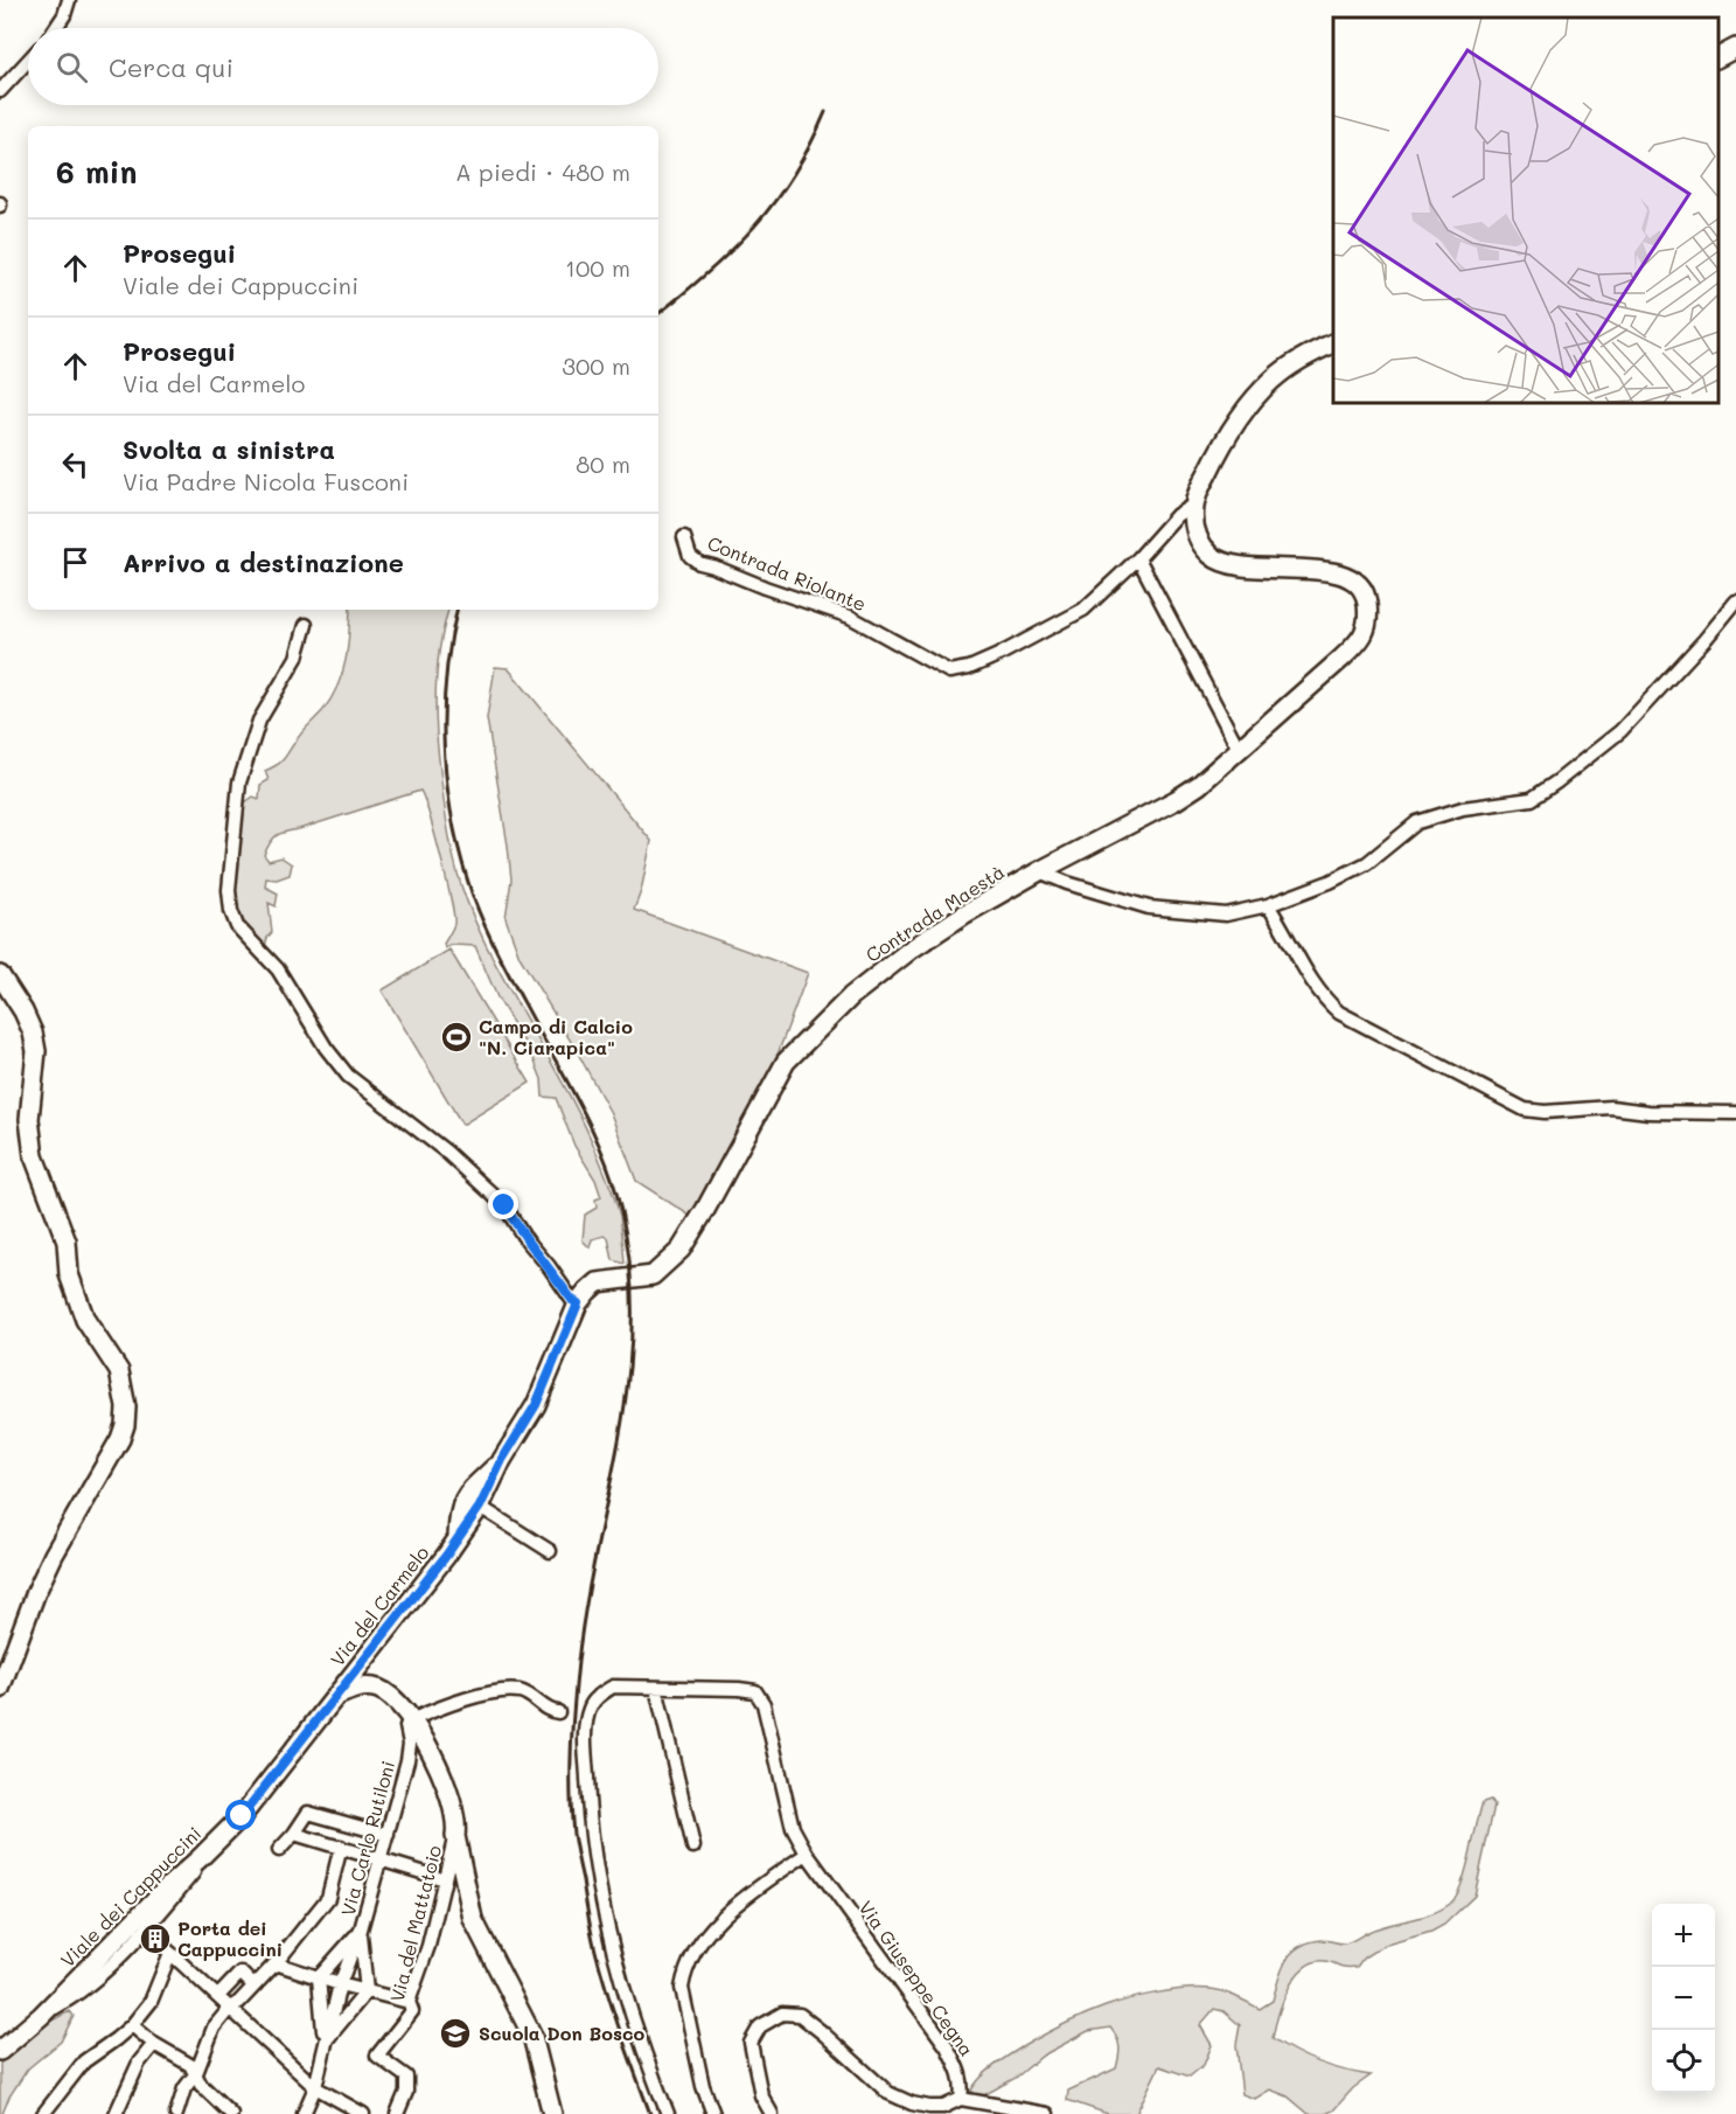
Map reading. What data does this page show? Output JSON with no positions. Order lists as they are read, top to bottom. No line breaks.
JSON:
{"streets":{"street":["Contrada Riolante","Contrada Maestà","Via del Carmelo","Via Carlo Rutiloni","Viale dei Cappuccini","Via del Mattatoio","Via Giuseppe Cegna"]},"crossings":[["Contrada Riolante","Contrada Maestà"],["Contrada Maestà","Via del Carmelo"],["Via del Carmelo","Viale dei Cappuccini"]],"places":{"sports":["Campo di Calcio \"N. Ciarapica\""],"building":["Porta dei Cappuccini"],"school or university":["Scuola Don Bosco"]},"page":{"search":"Cerca qui","heading":["6 min","A piedi · 480 m"],"list":[["Prosegui","Viale dei Cappuccini","100 m"],["Prosegui","Via del Carmelo","300 m"],["Svolta a sinistra","Via Padre Nicola Fusconi","80 m"],"Arrivo a destinazione"],"map_buttons":["+","−"]}}
